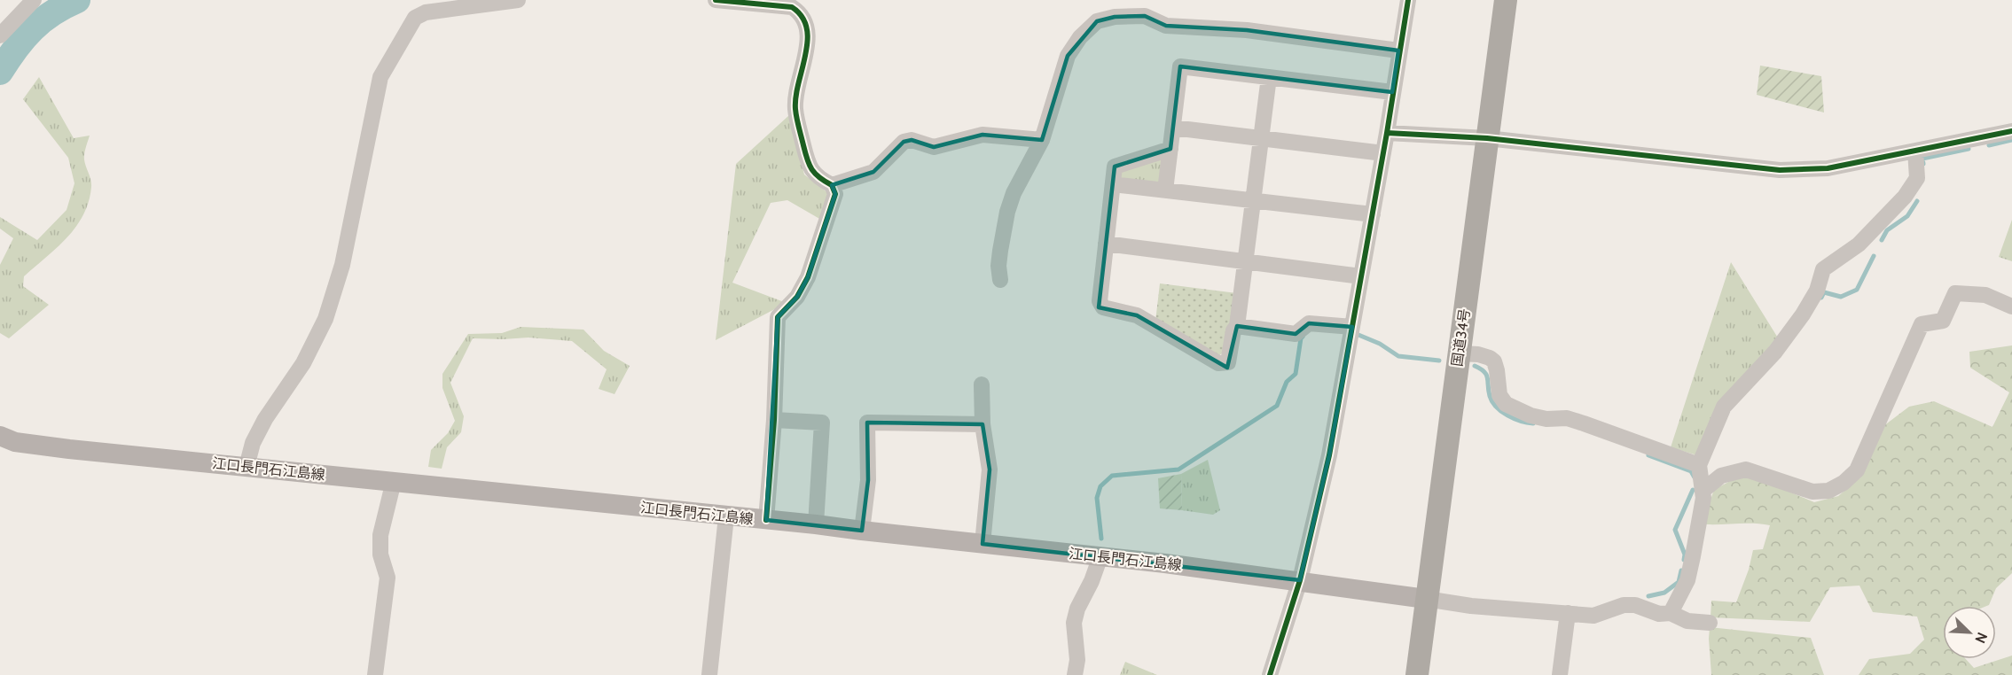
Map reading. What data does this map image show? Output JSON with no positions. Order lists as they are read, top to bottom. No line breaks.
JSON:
{"streets":{"highway":["国道34号"],"main road":["江口長門石江島線"]},"crossings":[["国道34号","江口長門石江島線"]],"north":"bottom right"}
